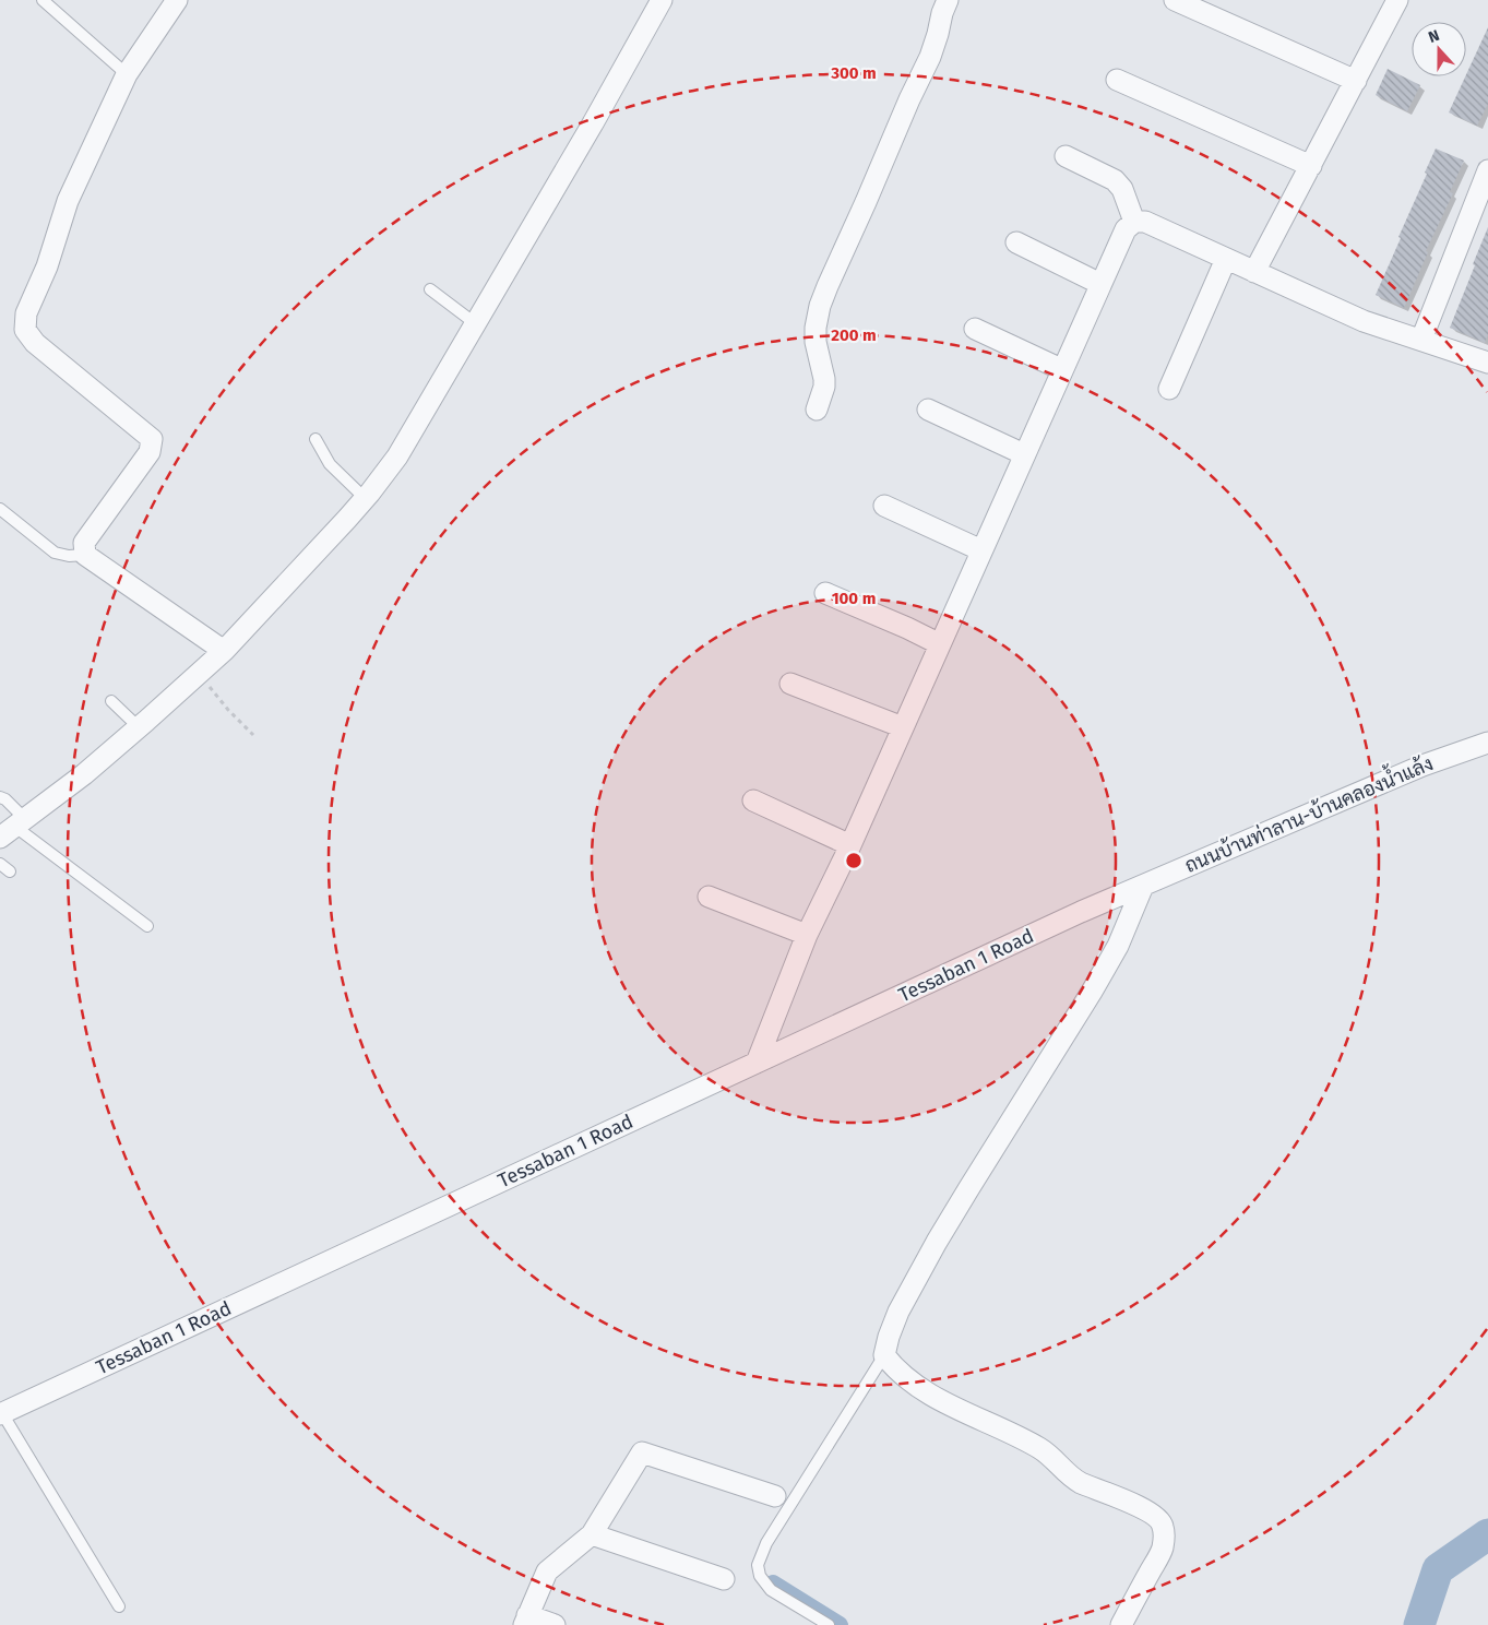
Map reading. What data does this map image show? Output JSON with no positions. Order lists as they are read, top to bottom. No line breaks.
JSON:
{"streets":{"street":["ถนนบ้านท่าลาน-บ้านคลองน้ำแล้ง","Tessaban 1 Road"]},"crossings":[["ถนนบ้านท่าลาน-บ้านคลองน้ำแล้ง","Tessaban 1 Road"]],"north":"top","rings":["300 m","200 m","100 m"]}
